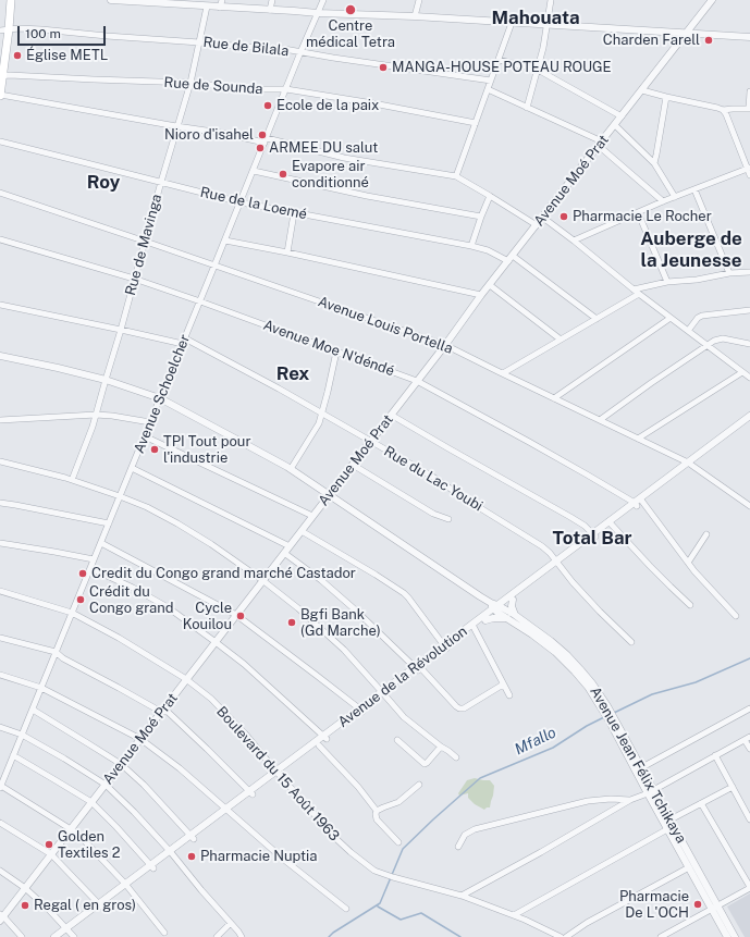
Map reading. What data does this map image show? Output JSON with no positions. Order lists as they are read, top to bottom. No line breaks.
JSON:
{"streets":{"street":["Rue de Bilala","Rue de Sounda","Avenue Moé Prat","Rue de la Loemé","Rue de Mavinga","Avenue Louis Portella","Avenue Moe N'déndé","Avenue Schoelcher","Rue du Lac Youbi","Avenue de la Révolution","Avenue Jean Félix Tchikaya","Boulevard du 15 Août 1963"]},"crossings":[["Rue de Bilala","Rue de Mavinga"],["Rue de Bilala","Avenue Schoelcher"],["Rue de Sounda","Rue de Mavinga"],["Rue de Sounda","Avenue Schoelcher"],["Avenue Moé Prat","Rue de la Loemé"],["Avenue Moé Prat","Avenue Louis Portella"],["Avenue Moé Prat","Avenue Moe N'déndé"],["Avenue Moé Prat","Rue du Lac Youbi"],["Avenue Moé Prat","Boulevard du 15 Août 1963"],["Rue de la Loemé","Rue de Mavinga"],["Rue de la Loemé","Avenue Schoelcher"],["Rue de Mavinga","Avenue Louis Portella"],["Rue de Mavinga","Avenue Moe N'déndé"],["Avenue Louis Portella","Avenue Schoelcher"],["Avenue Louis Portella","Avenue de la Révolution"],["Avenue Moe N'déndé","Avenue Schoelcher"],["Avenue Moe N'déndé","Avenue de la Révolution"],["Avenue Schoelcher","Rue du Lac Youbi"],["Avenue Schoelcher","Boulevard du 15 Août 1963"],["Rue du Lac Youbi","Avenue de la Révolution"],["Avenue de la Révolution","Avenue Jean Félix Tchikaya"],["Avenue de la Révolution","Boulevard du 15 Août 1963"]],"districts":["Mahouata","Roy","Auberge de la Jeunesse","Rex","Total Bar"],"water":["Mfallo"],"places":["Centre médical Tetra","Charden Farell","Église METL","MANGA-HOUSE POTEAU ROUGE","Ecole de la paix","Nioro d'isahel","ARMEE DU salut","Evapore air conditionné","Pharmacie Le Rocher","TPI Tout pour l'industrie","Credit du Congo grand marché Castador","Crédit du Congo grand","Cycle Kouilou","Bgfi Bank (Gd Marche)","Golden Textiles 2","Pharmacie Nuptia","Pharmacie De L'OCH","Regal ( en gros)"],"scale_bar":"100 m"}
